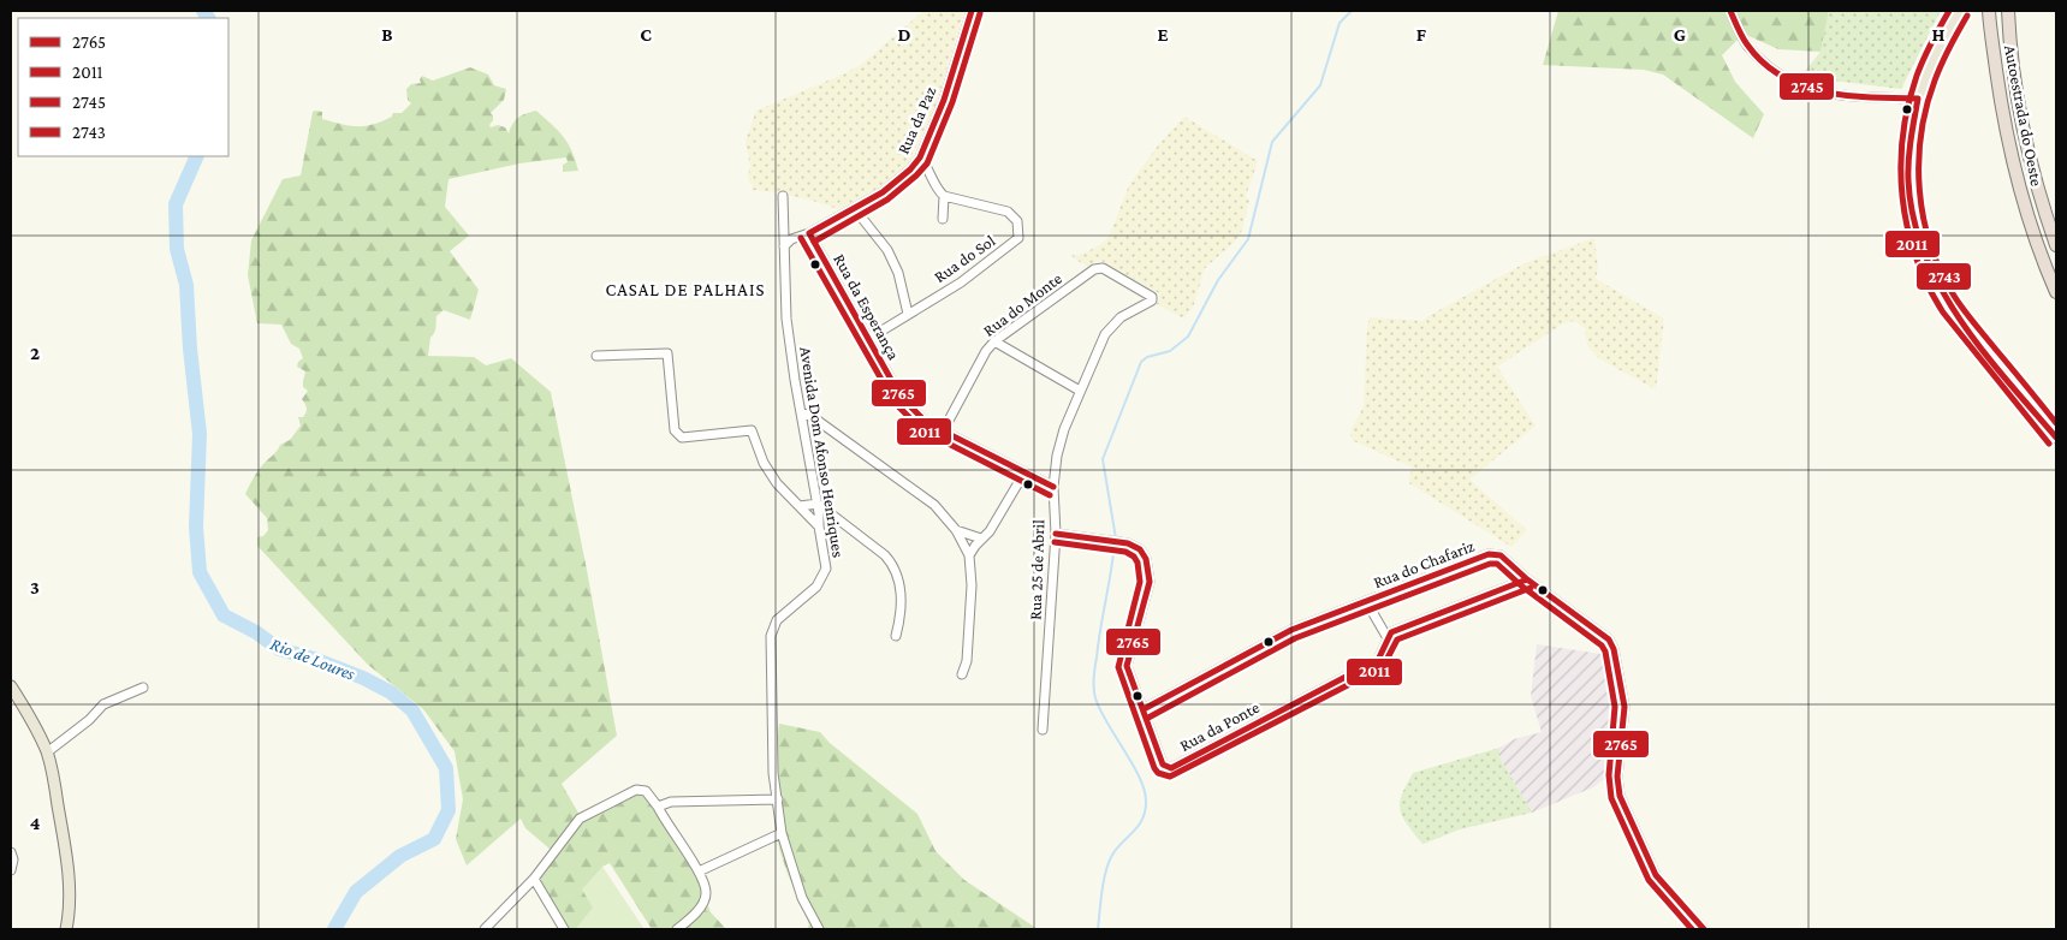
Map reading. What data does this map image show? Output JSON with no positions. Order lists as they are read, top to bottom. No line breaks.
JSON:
{"streets":{"highway":["Autoestrada do Oeste"],"street":["Rua da Paz","Rua do Sol","Rua do Monte","Rua da Esperança","Avenida Dom Afonso Henriques","Rua do Chafariz","Rua 25 de Abril","Rua da Ponte"]},"crossings":[["Rua da Paz","Rua da Esperança"],["Rua da Paz","Avenida Dom Afonso Henriques"],["Rua do Sol","Rua da Esperança"],["Rua do Monte","Rua da Esperança"],["Rua do Monte","Rua 25 de Abril"],["Rua da Esperança","Rua 25 de Abril"],["Rua do Chafariz","Rua da Ponte"],["Rua 25 de Abril","Rua da Ponte"]],"districts":["CASAL DE PALHAIS"],"water":["Rio de Loures"],"lines":["transit line 2765","transit line 2011","transit line 2745","transit line 2743"],"legend":["2765","2011","2745","2743"],"grid":{"columns":["B","C","D","E","F","G","H"],"rows":["2","3","4"]}}
